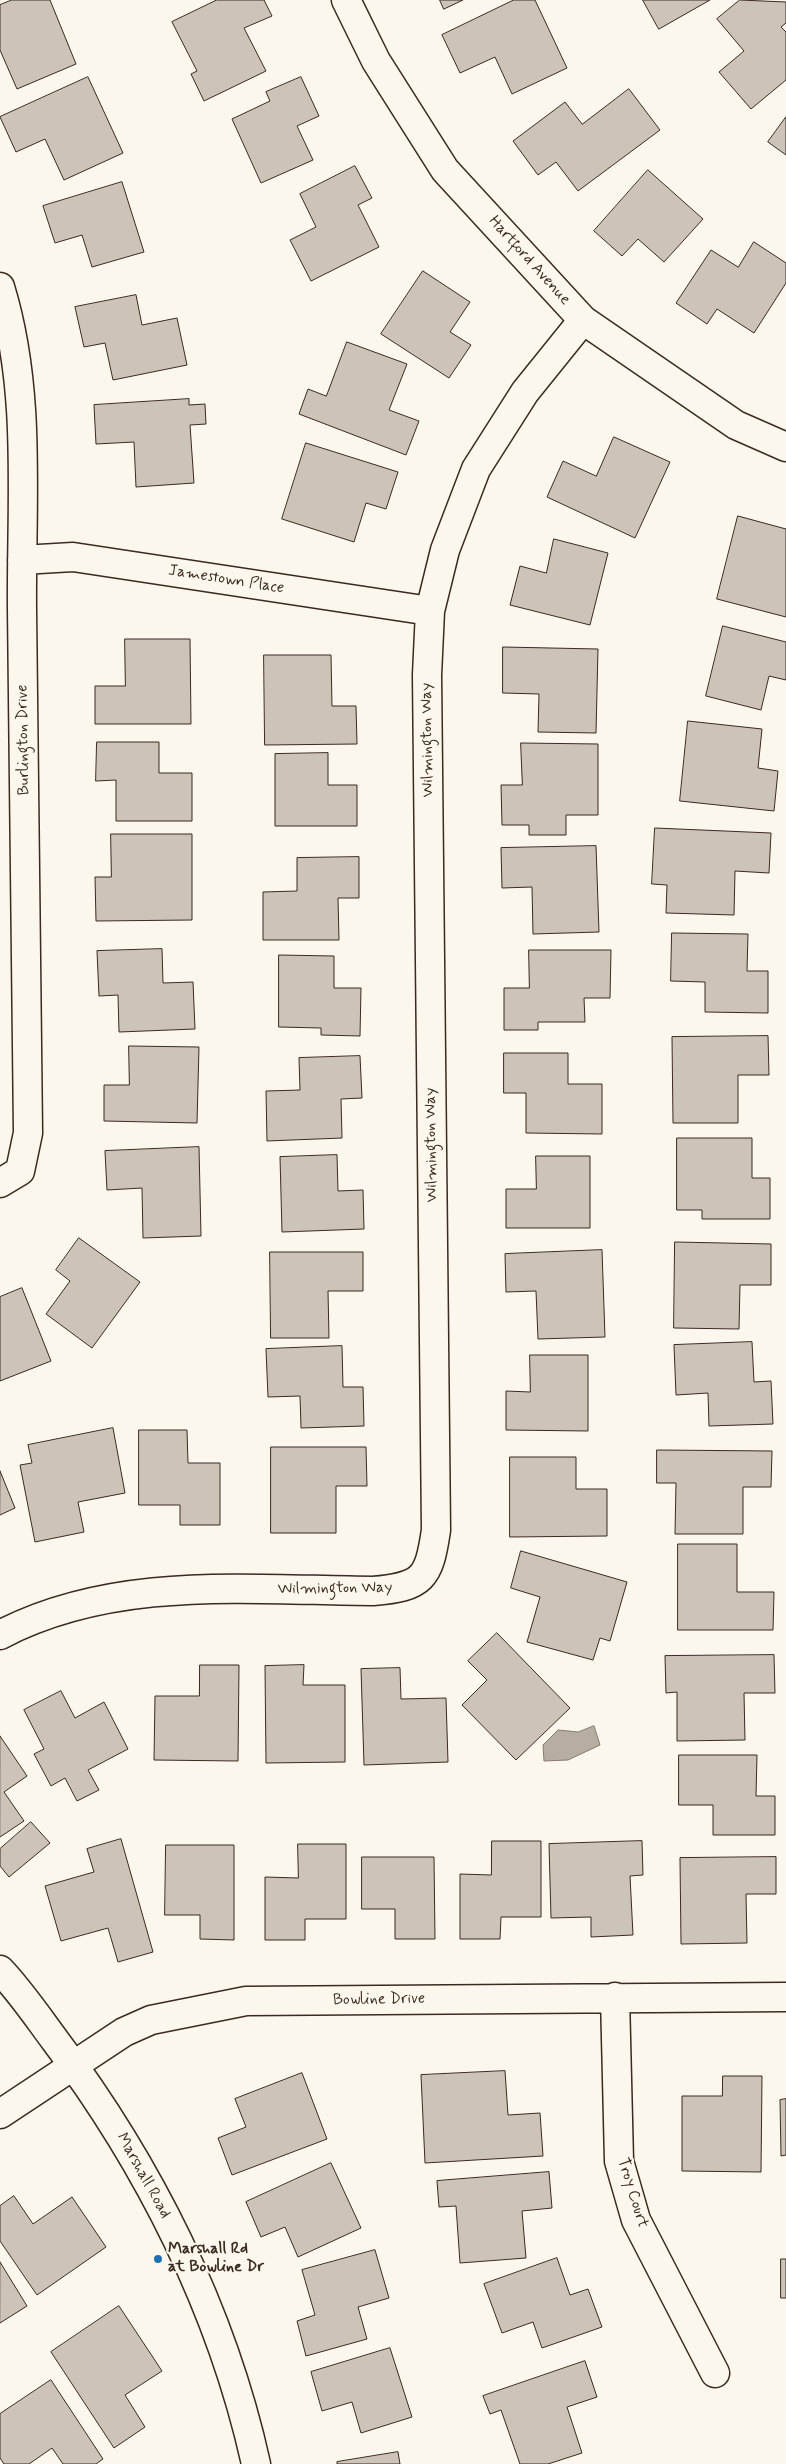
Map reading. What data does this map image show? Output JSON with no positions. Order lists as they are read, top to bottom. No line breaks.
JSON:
{"streets":{"street":["Hartford Avenue","Jamestown Place","Burlington Drive","Wilmington Way","Bowline Drive","Marshall Road","Troy Court"]},"crossings":[["Hartford Avenue","Wilmington Way"],["Jamestown Place","Burlington Drive"],["Jamestown Place","Wilmington Way"],["Bowline Drive","Marshall Road"],["Bowline Drive","Troy Court"]],"places":["Marshall Rd at Bowline Dr"]}
